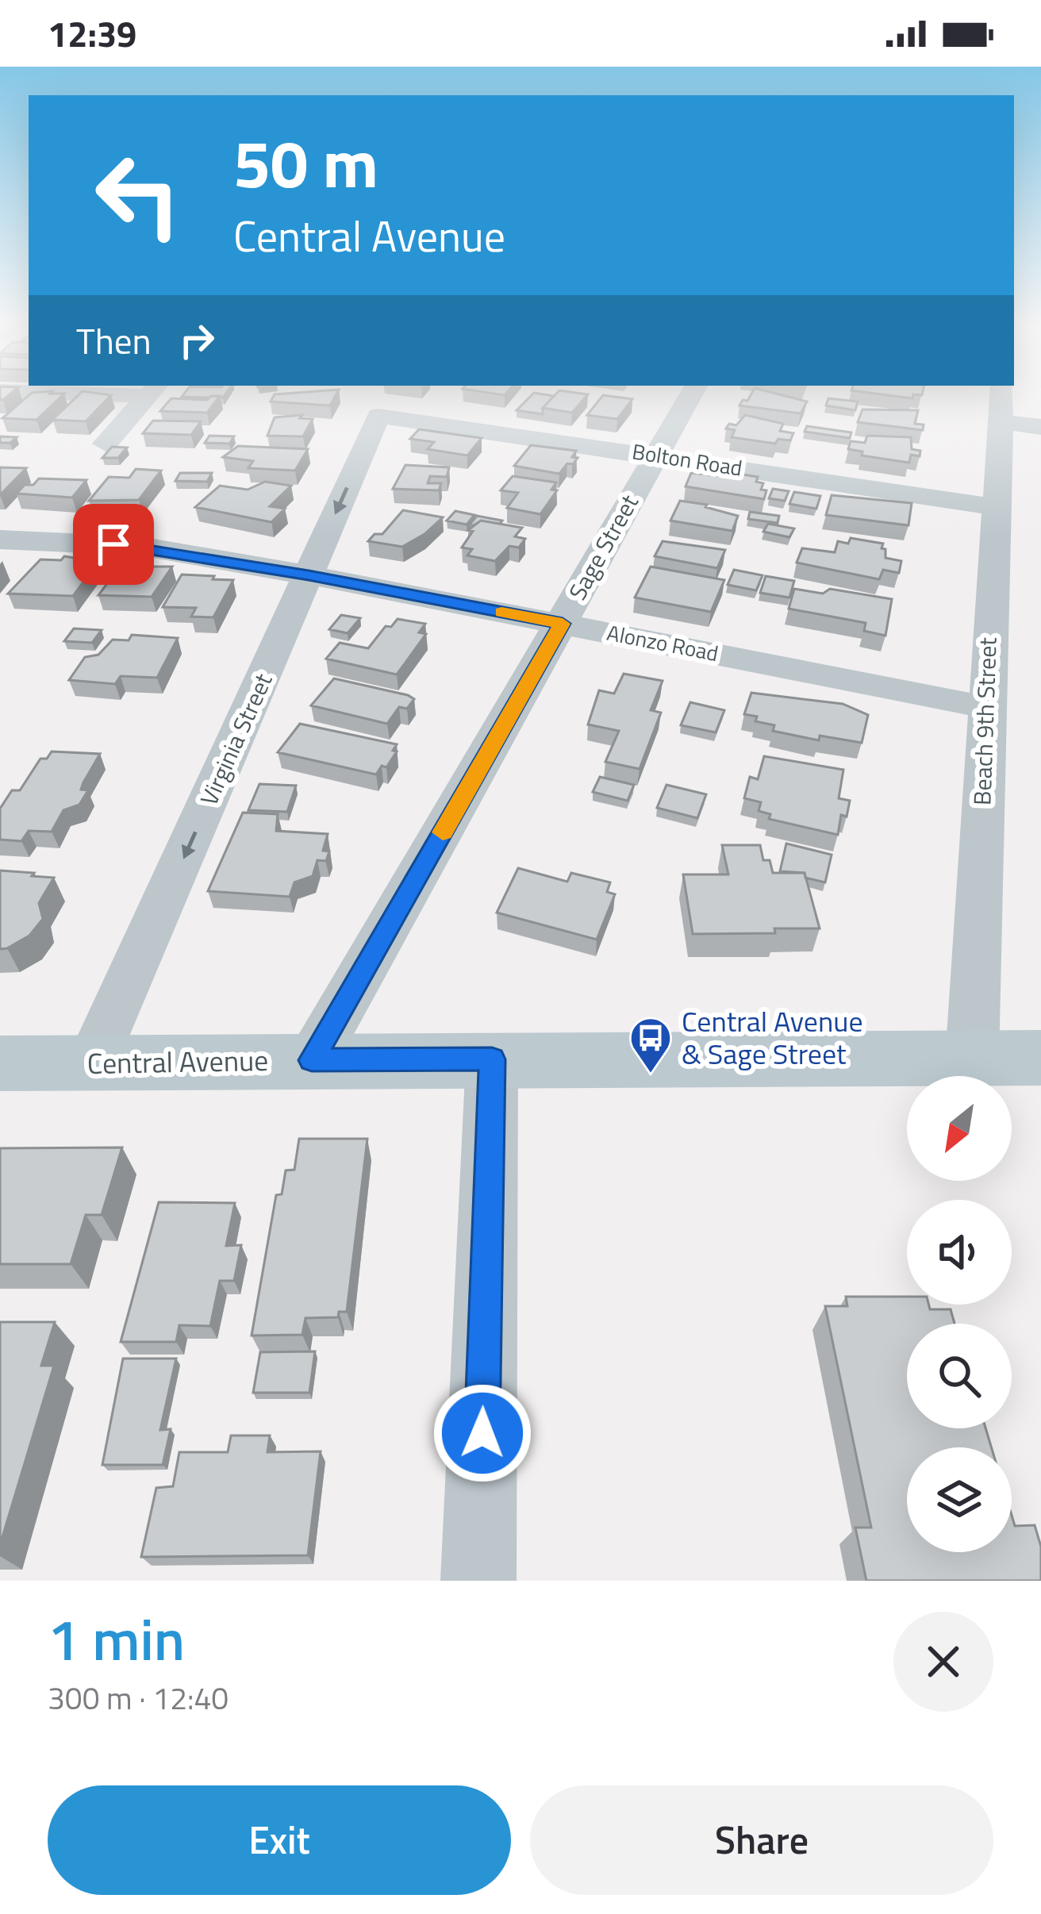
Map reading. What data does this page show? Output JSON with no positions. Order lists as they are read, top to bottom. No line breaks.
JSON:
{"streets":{"street":["Bolton Road","Sage Street","Alonzo Road","Beach 9th Street","Virginia Street","Central Avenue"]},"crossings":[["Bolton Road","Sage Street"],["Bolton Road","Beach 9th Street"],["Bolton Road","Virginia Street"],["Sage Street","Alonzo Road"],["Sage Street","Central Avenue"],["Alonzo Road","Beach 9th Street"],["Alonzo Road","Virginia Street"],["Beach 9th Street","Central Avenue"],["Virginia Street","Central Avenue"]],"one_way":["Virginia Street"],"places":{"bus stop":["Central Avenue & Sage Street"]},"north":"bottom left","page":{"status":"12:39","turn":["50 m","Central Avenue"],"then":"Then","heading":["1 min","300 m · 12:40"],"buttons":["Exit","Share"]}}
